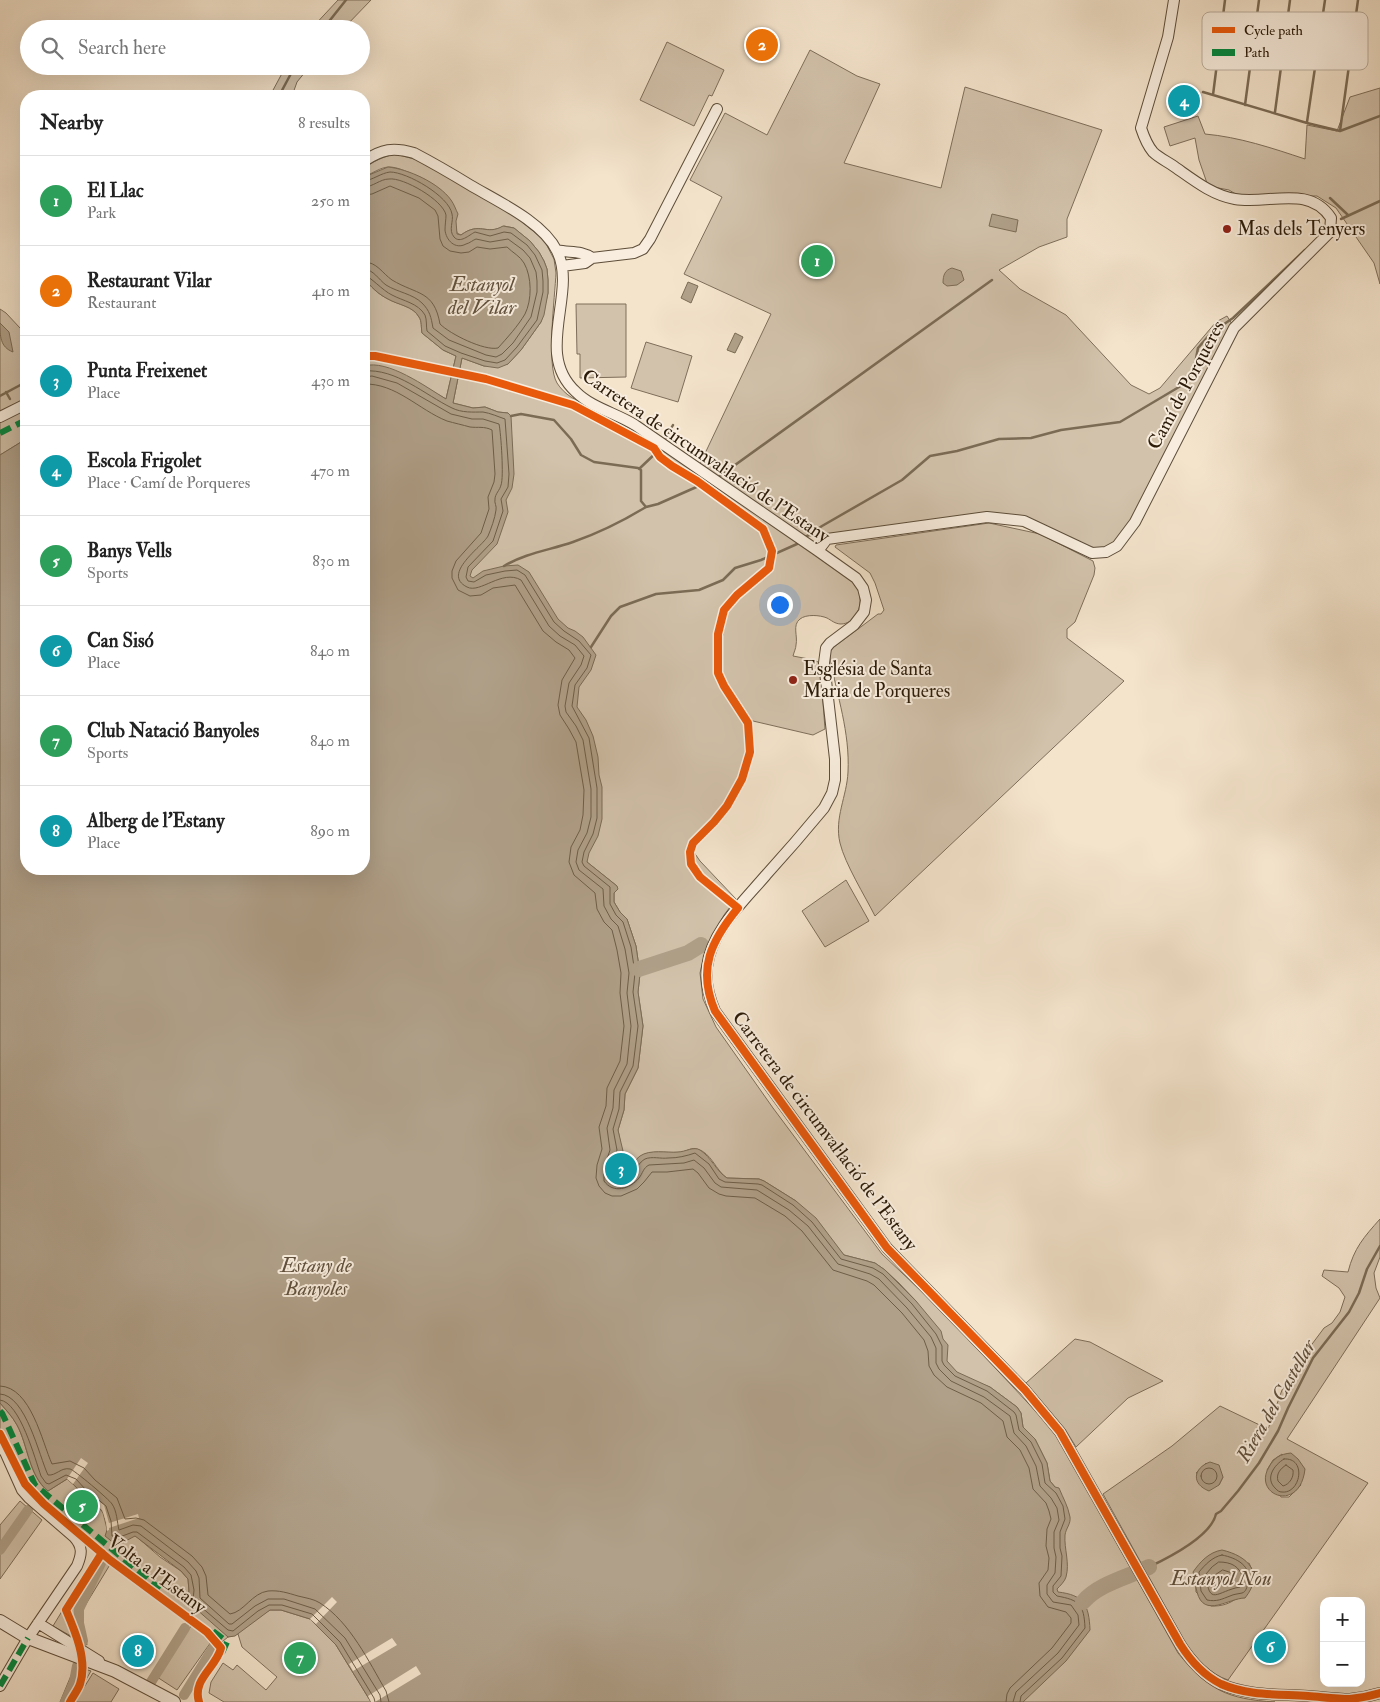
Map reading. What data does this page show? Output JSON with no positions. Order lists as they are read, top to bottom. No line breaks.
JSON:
{"streets":{"street":["Camí de Porqueres","Carretera de circumval·lació de l'Estany"],"cycle path":["Volta a l'Estany"]},"crossings":[["Camí de Porqueres","Carretera de circumval·lació de l'Estany"]],"water":["Estanyol del Vilar","Estany de Banyoles","Riera del Castellar","Estanyol Nou"],"places":["Mas dels Tenyers","Església de Santa Maria de Porqueres"],"legend":["Cycle path","Path"],"page":{"search":"Search here","pins":["2","4","1","3","5","6","8","7"],"heading":["Nearby","8 results"],"list":[{"mark":"1","name":"El Llac","note":"Park","value":"250 m"},{"mark":"2","name":"Restaurant Vilar","note":"Restaurant","value":"410 m"},{"mark":"3","name":"Punta Freixenet","note":"Place","value":"430 m"},{"mark":"4","name":"Escola Frigolet","note":"Place · Camí de Porqueres","value":"470 m"},{"mark":"5","name":"Banys Vells","note":"Sports","value":"830 m"},{"mark":"6","name":"Can Sisó","note":"Place","value":"840 m"},{"mark":"7","name":"Club Natació Banyoles","note":"Sports","value":"840 m"},{"mark":"8","name":"Alberg de l'Estany","note":"Place","value":"890 m"}],"map_buttons":["+","−"]}}
